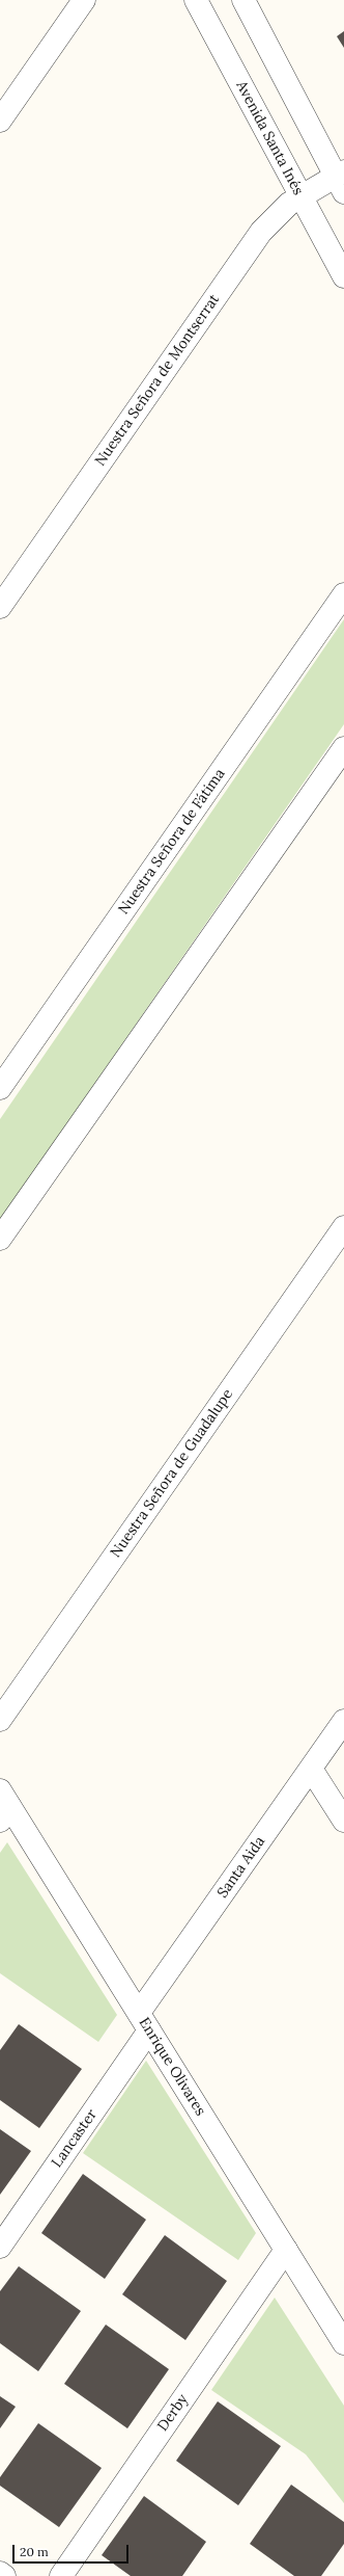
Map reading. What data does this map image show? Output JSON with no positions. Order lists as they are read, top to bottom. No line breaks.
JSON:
{"streets":{"street":["Avenida Santa Inés","Nuestra Señora de Montserrat","Nuestra Señora de Fátima","Nuestra Señora de Guadalupe","Santa Aida","Enrique Olivares","Lancaster","Derby"]},"crossings":[["Avenida Santa Inés","Nuestra Señora de Montserrat"],["Santa Aida","Enrique Olivares"],["Santa Aida","Lancaster"],["Enrique Olivares","Lancaster"],["Enrique Olivares","Derby"]],"scale_bar":"20 m"}
